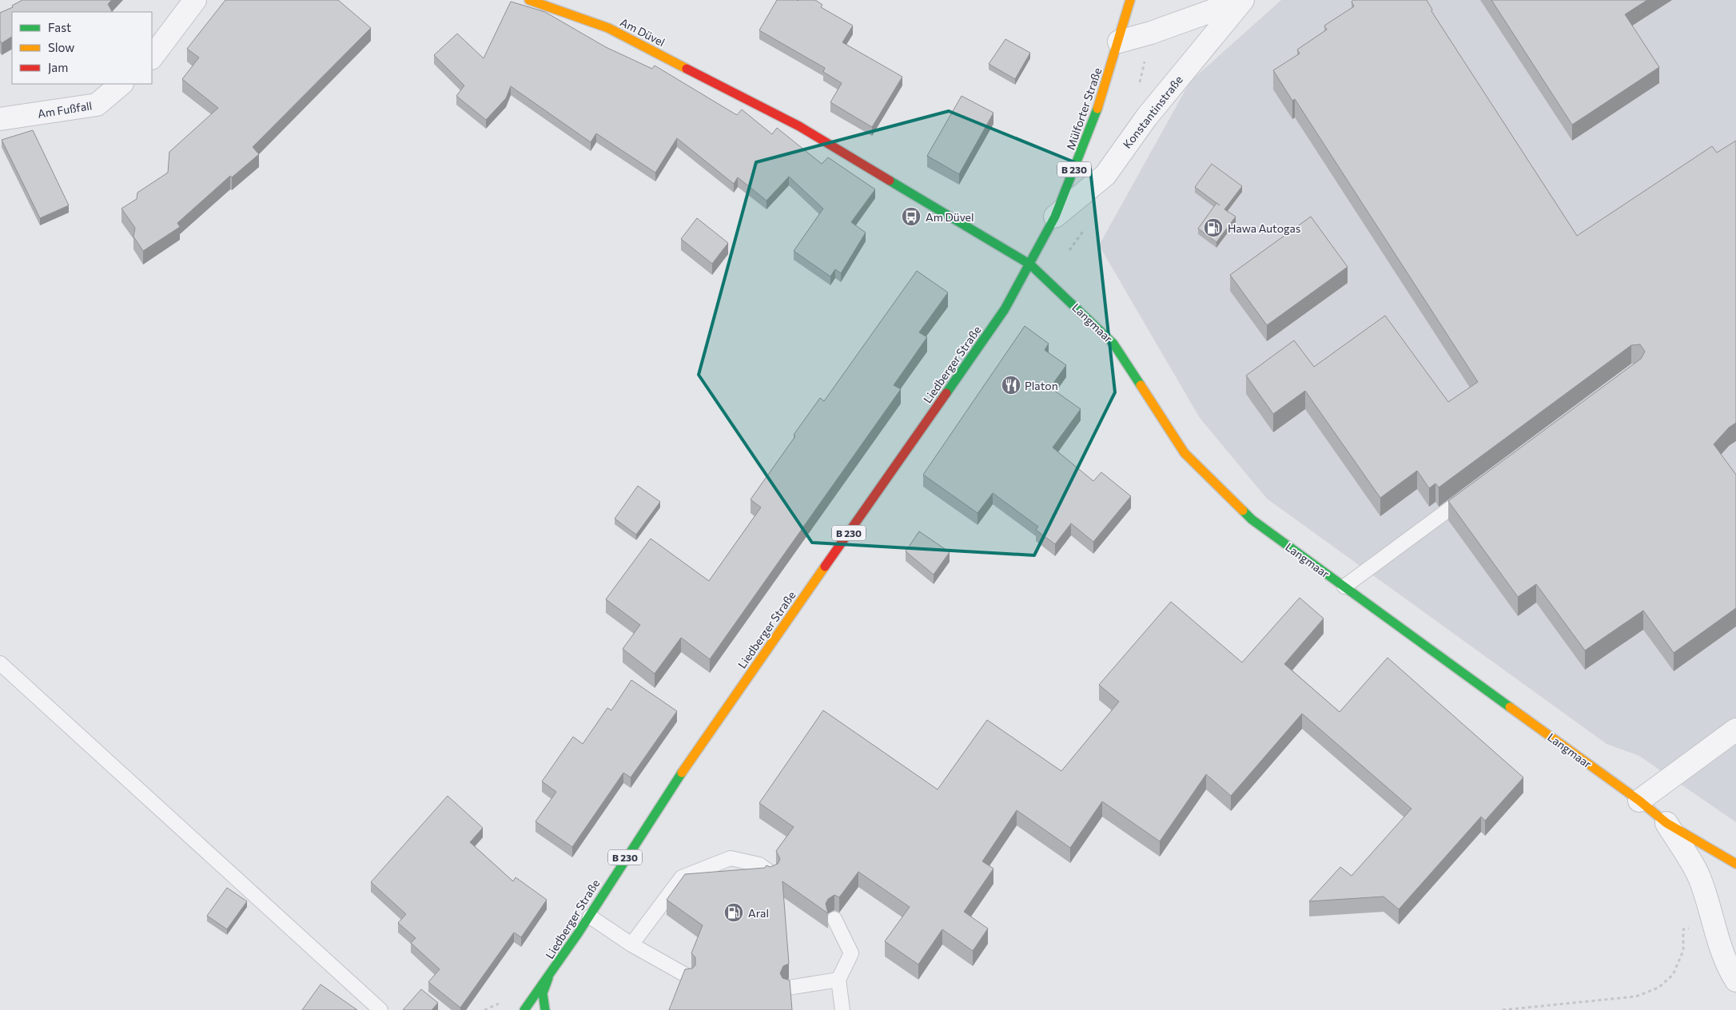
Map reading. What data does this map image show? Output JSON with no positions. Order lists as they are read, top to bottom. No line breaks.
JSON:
{"streets":{"street":["Am Düvel","Mülforter Straße","Am Fußfall","Konstantinstraße","B 230","Langmaar","Liedberger Straße"]},"crossings":[["Am Düvel","Mülforter Straße"],["Am Düvel","Langmaar"],["Am Düvel","Liedberger Straße"],["Mülforter Straße","Konstantinstraße"],["Mülforter Straße","Langmaar"],["Mülforter Straße","Liedberger Straße"],["Langmaar","Liedberger Straße"]],"places":{"bus stop":["Am Düvel"],"fuel station":["Hawa Autogas","Aral"],"restaurant":["Platon"]},"legend":["Fast","Slow","Jam"]}
